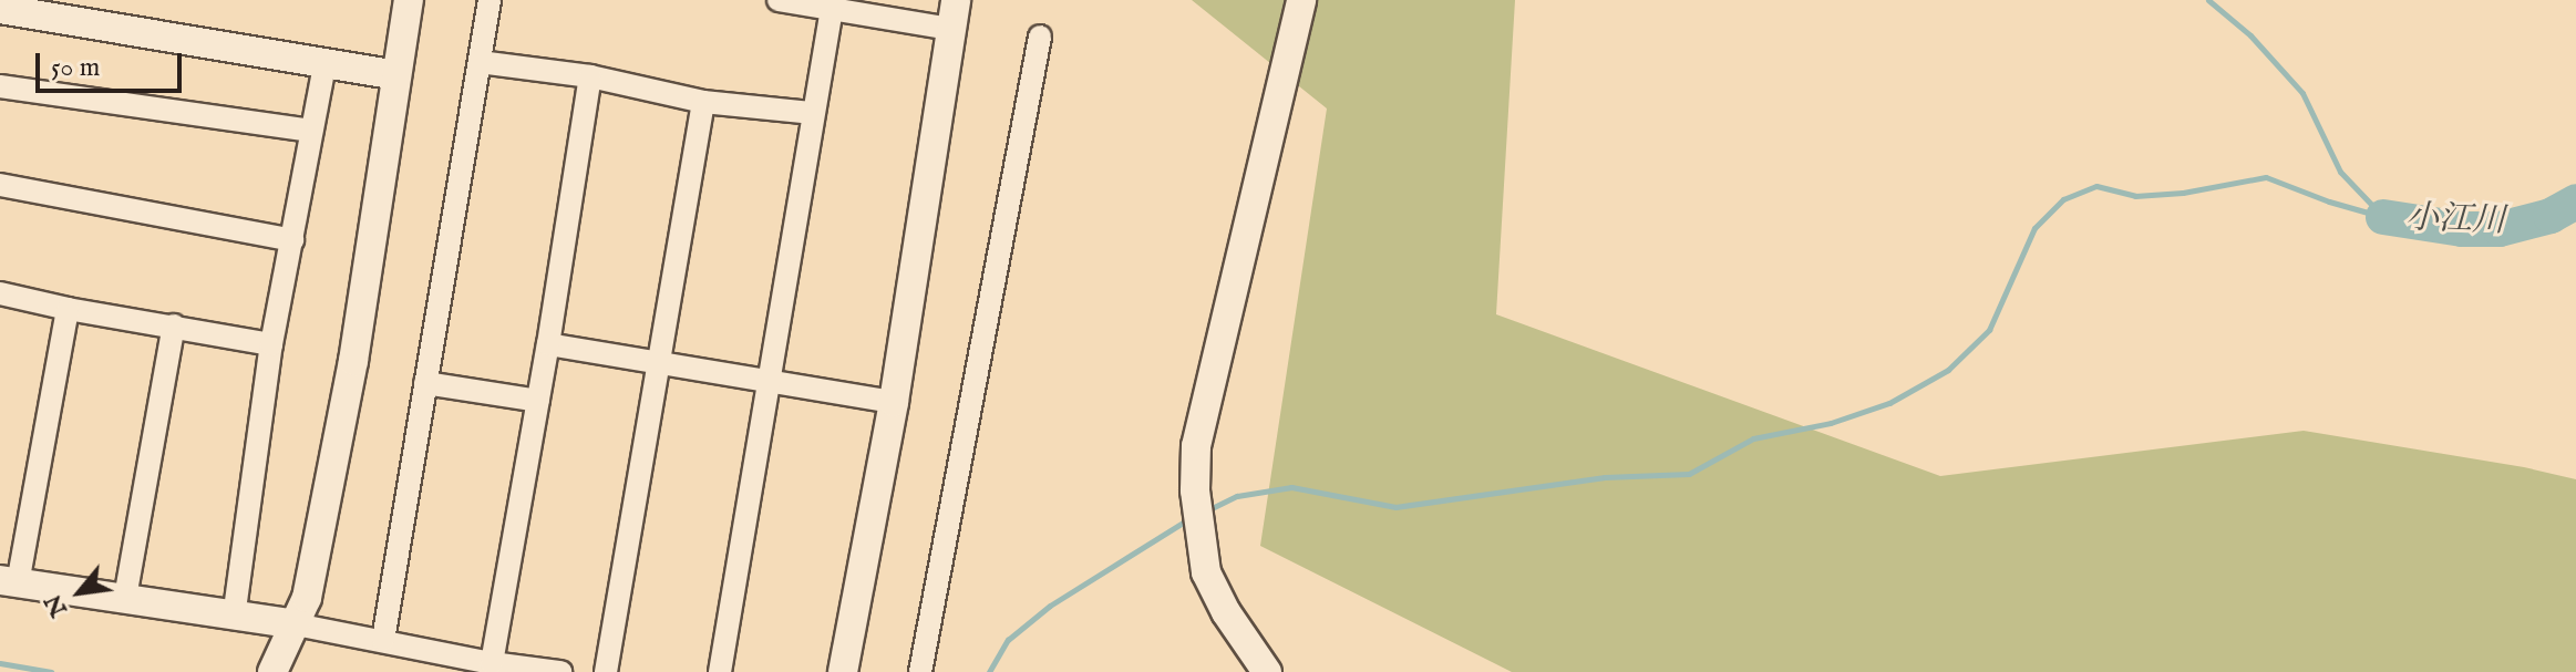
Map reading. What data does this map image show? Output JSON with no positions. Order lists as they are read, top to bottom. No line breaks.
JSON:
{"water":["小江川"],"scale_bar":"50 m","north":"bottom left"}
